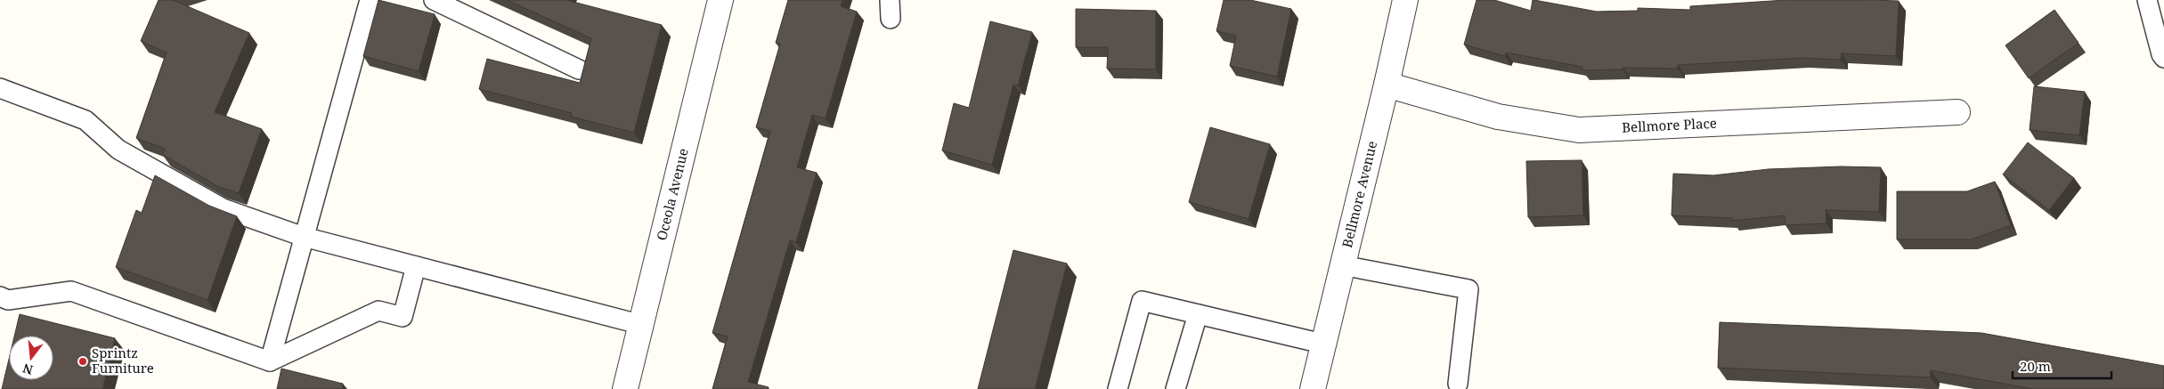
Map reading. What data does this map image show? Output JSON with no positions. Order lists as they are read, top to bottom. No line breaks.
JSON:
{"streets":{"street":["Bellmore Place","Oceola Avenue","Bellmore Avenue"]},"crossings":[["Bellmore Place","Bellmore Avenue"]],"places":["Sprintz Furniture"],"scale_bar":"20 m","north":"bottom"}
